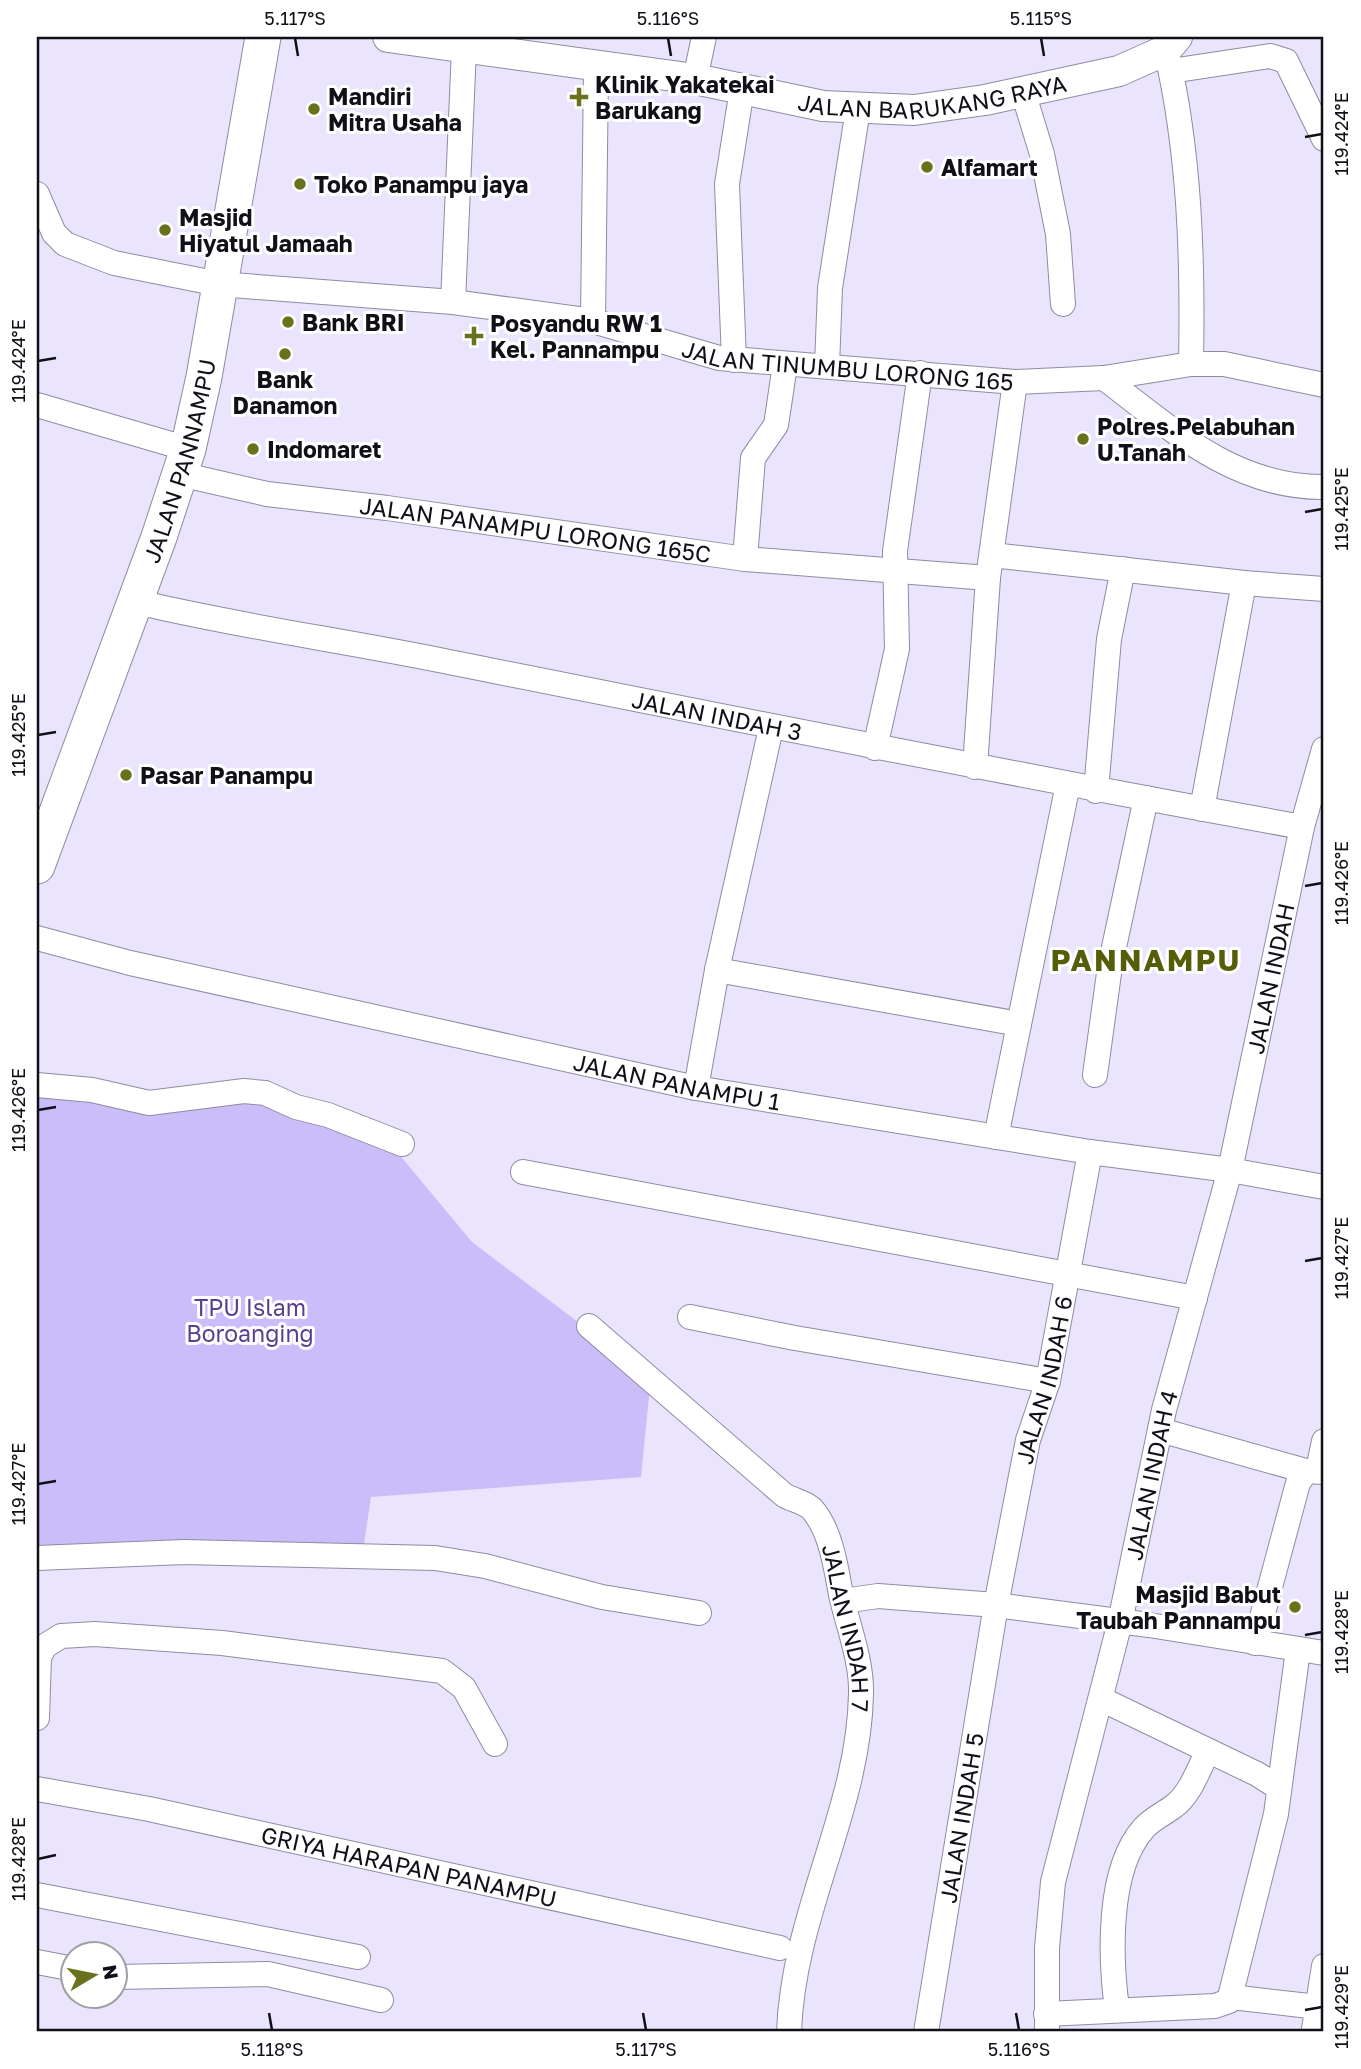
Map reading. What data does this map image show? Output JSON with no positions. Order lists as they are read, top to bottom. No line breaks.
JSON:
{"streets":{"main road":["JALAN PANNAMPU"],"street":["JALAN BARUKANG RAYA","JALAN TINUMBU LORONG 165","JALAN PANAMPU LORONG 165C","JALAN INDAH 3","JALAN INDAH","JALAN PANAMPU 1","JALAN INDAH 6","JALAN INDAH 4","JALAN INDAH 7","JALAN INDAH 5","GRIYA HARAPAN PANAMPU"]},"crossings":[["JALAN TINUMBU LORONG 165","JALAN PANNAMPU"],["JALAN PANNAMPU","JALAN PANAMPU LORONG 165C"],["JALAN PANNAMPU","JALAN INDAH 3"],["JALAN INDAH 3","JALAN INDAH"],["JALAN INDAH","JALAN PANAMPU 1"],["JALAN INDAH","JALAN INDAH 4"],["JALAN PANAMPU 1","JALAN INDAH 6"],["JALAN PANAMPU 1","JALAN INDAH 4"],["JALAN INDAH 6","JALAN INDAH 5"]],"districts":["PANNAMPU"],"parks":["TPU Islam Boroanging"],"places":{"health":["Klinik Yakatekai Barukang","Posyandu RW 1 Kel. Pannampu"],"other":["Mandiri Mitra Usaha","Alfamart","Toko Panampu jaya","Masjid Hiyatul Jamaah","Bank BRI","Bank Danamon","Polres.Pelabuhan U.Tanah","Indomaret","Pasar Panampu","Masjid Babut Taubah Pannampu"]},"north":"right","coordinates":["5.117°S","5.116°S","5.115°S","119.424°E","119.425°E","119.426°E","119.427°E","119.428°E","119.429°E","5.118°S"]}
